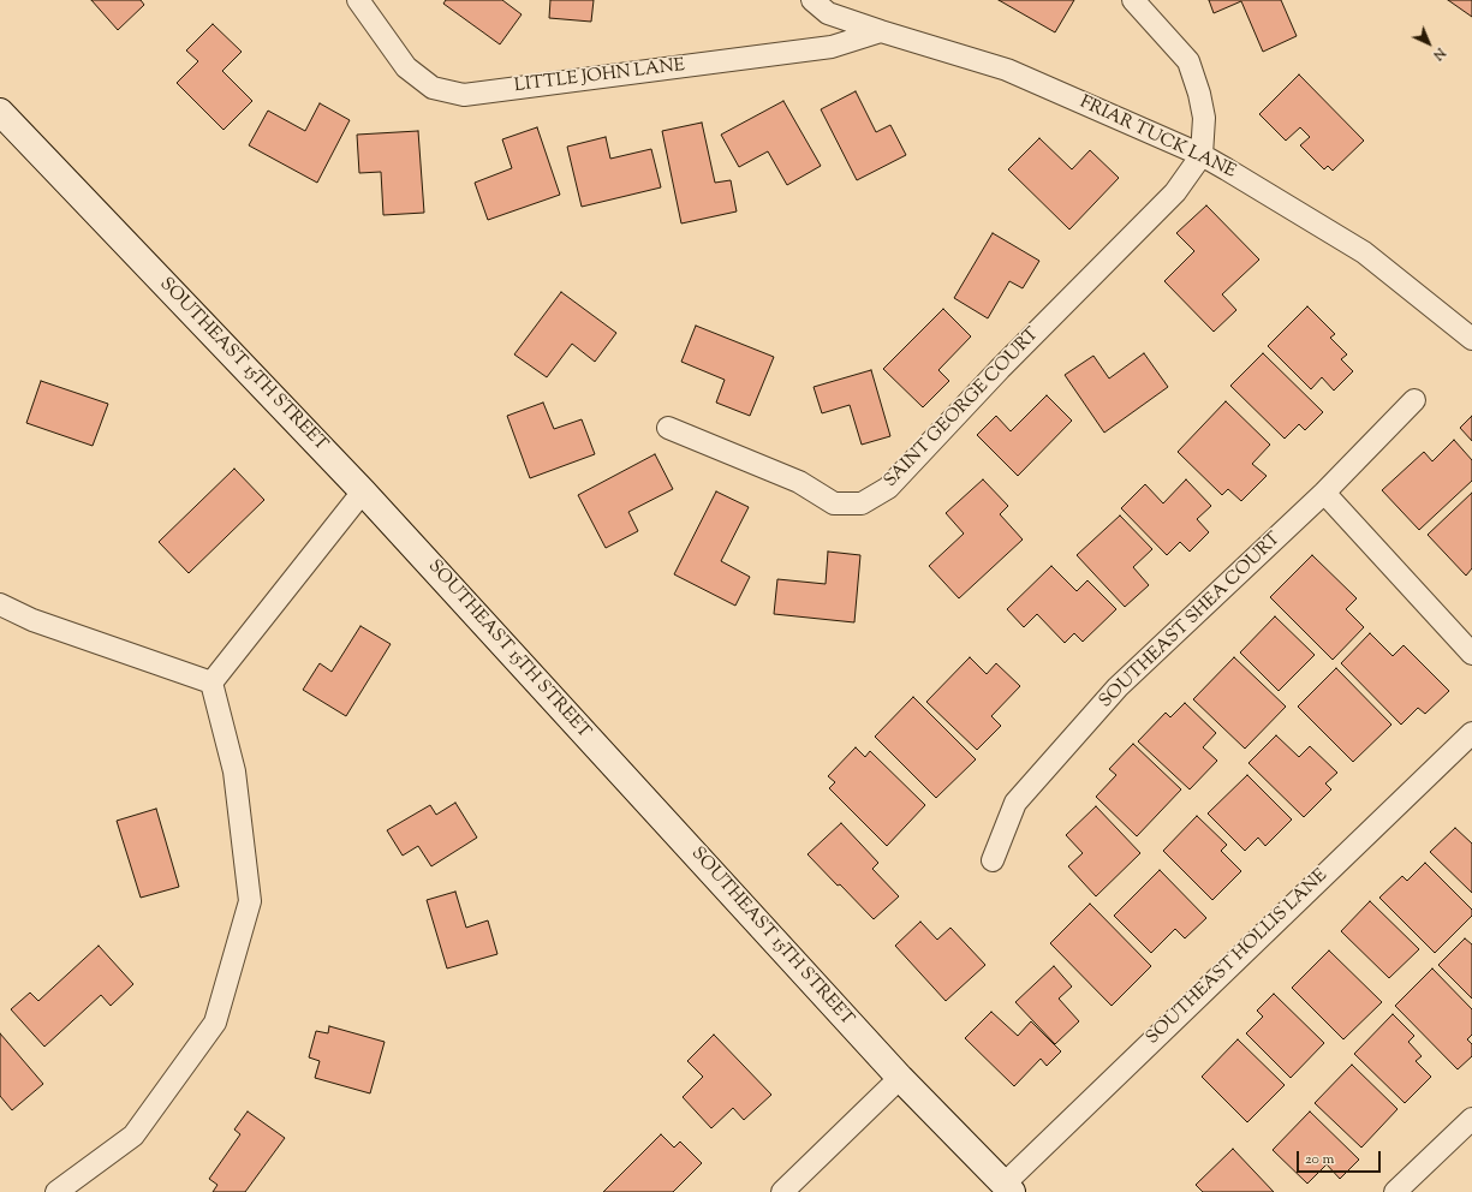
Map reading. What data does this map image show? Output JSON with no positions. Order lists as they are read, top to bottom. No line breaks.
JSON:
{"streets":{"main road":["SOUTHEAST 15TH STREET"],"street":["LITTLE JOHN LANE","FRIAR TUCK LANE","SAINT GEORGE COURT","SOUTHEAST SHEA COURT","SOUTHEAST HOLLIS LANE"]},"crossings":[["LITTLE JOHN LANE","FRIAR TUCK LANE"],["FRIAR TUCK LANE","SAINT GEORGE COURT"],["SOUTHEAST 15TH STREET","SOUTHEAST HOLLIS LANE"]],"scale_bar":"20 m","north":"bottom right"}
